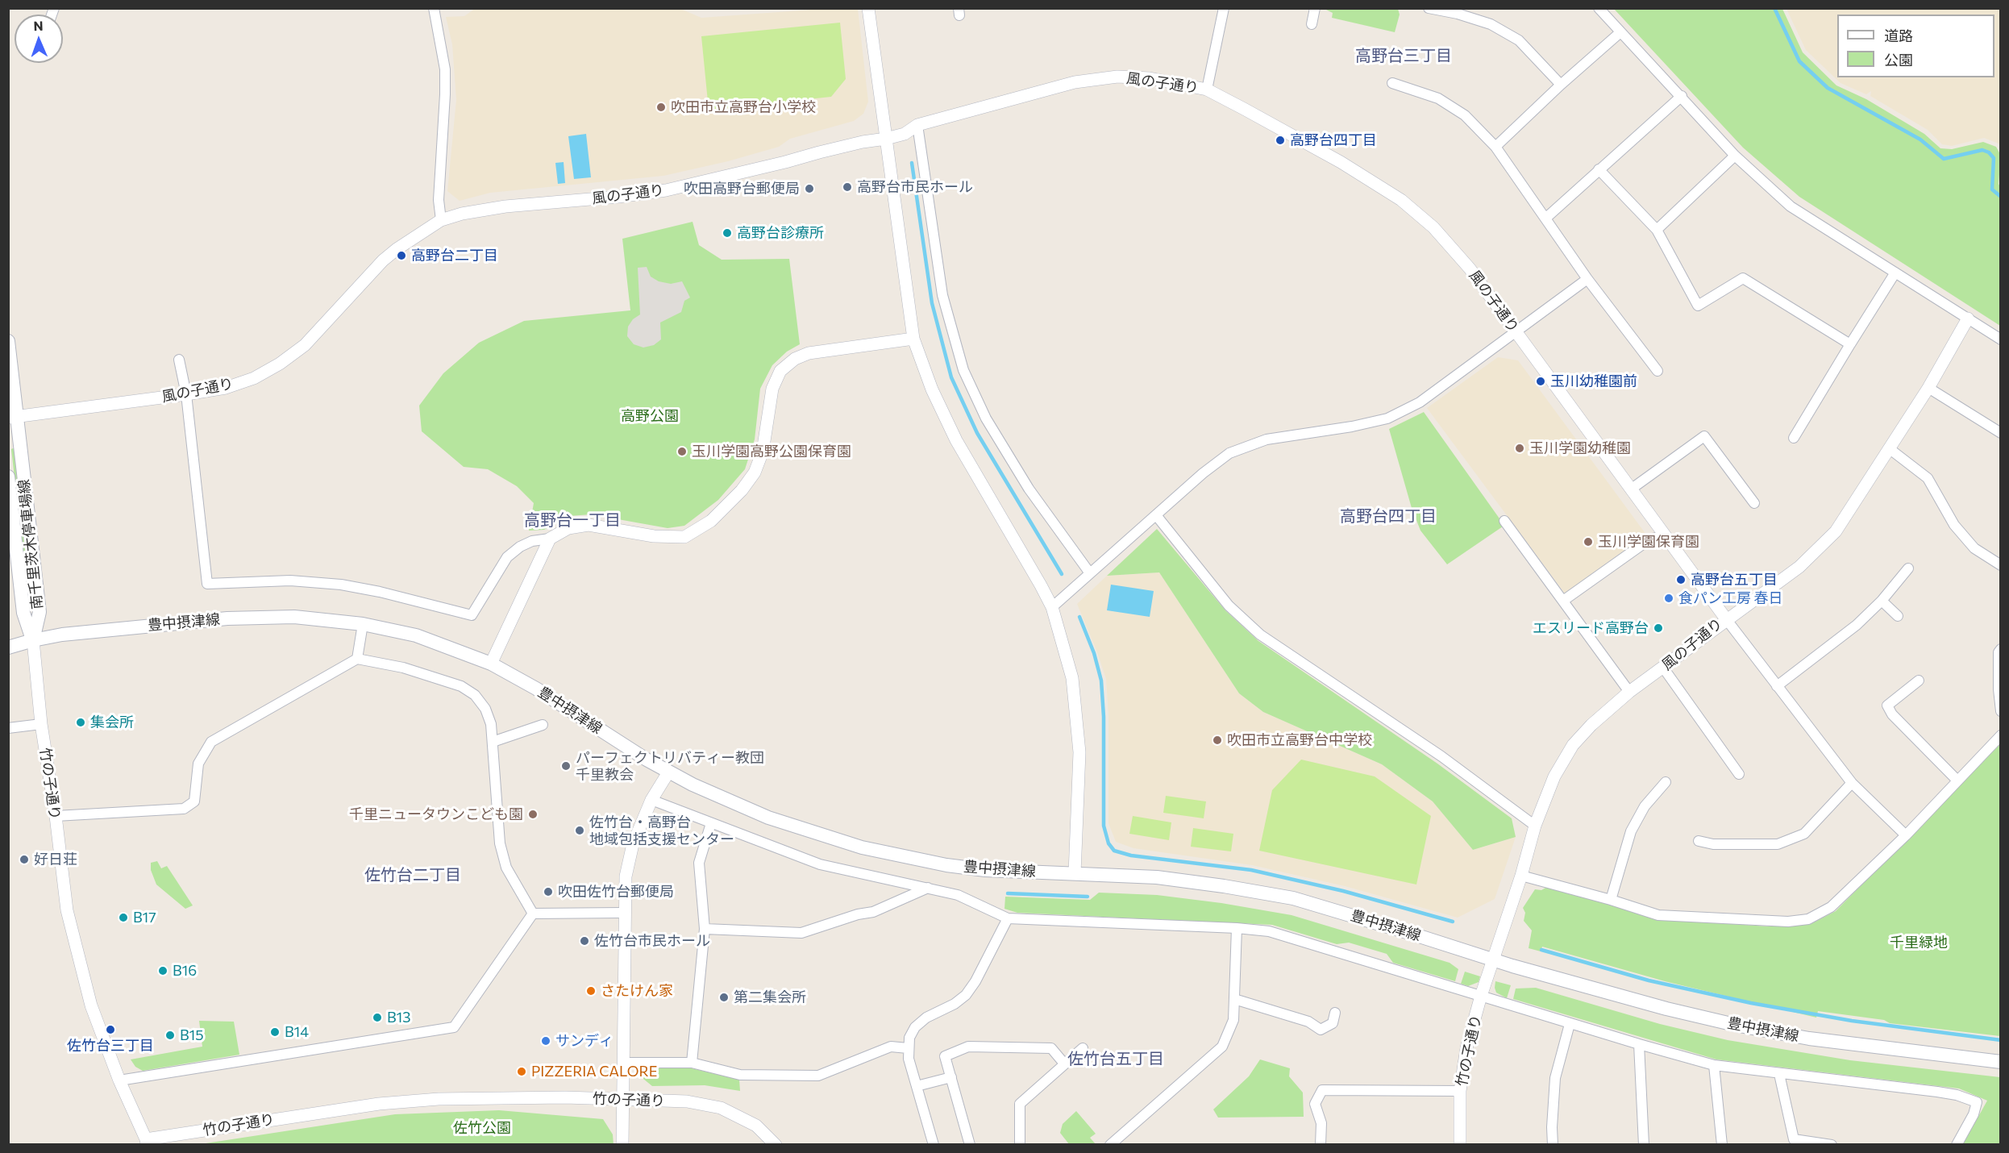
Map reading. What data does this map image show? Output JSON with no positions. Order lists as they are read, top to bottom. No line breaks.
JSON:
{"streets":{"main road":["南千里茨木停車場線","豊中摂津線"],"street":["風の子通り","竹の子通り"]},"crossings":[["風の子通り","南千里茨木停車場線"],["風の子通り","豊中摂津線"],["風の子通り","竹の子通り"],["南千里茨木停車場線","豊中摂津線"],["南千里茨木停車場線","竹の子通り"],["豊中摂津線","竹の子通り"]],"districts":["高野台三丁目","高野台四丁目","高野台一丁目","佐竹台二丁目","佐竹台五丁目"],"parks":["高野公園","千里緑地","佐竹公園"],"places":["吹田市立高野台小学校","高野台四丁目","高野台市民ホール","吹田高野台郵便局","高野台診療所","高野台二丁目","玉川幼稚園前","玉川学園幼稚園","玉川学園高野公園保育園","玉川学園保育園","高野台五丁目","食パン工房 春日","エスリード高野台","集会所","吹田市立高野台中学校","パーフェクトリバティー教団 千里教会","千里ニュータウンこども園","佐竹台・高野台 地域包括支援センター","好日荘","吹田佐竹台郵便局","B17","佐竹台市民ホール","B16","さたけん家","第二集会所","B13","佐竹台三丁目","B14","B15","サンディ","PIZZERIA CALORE"],"legend":["道路","公園"],"north":"top"}
